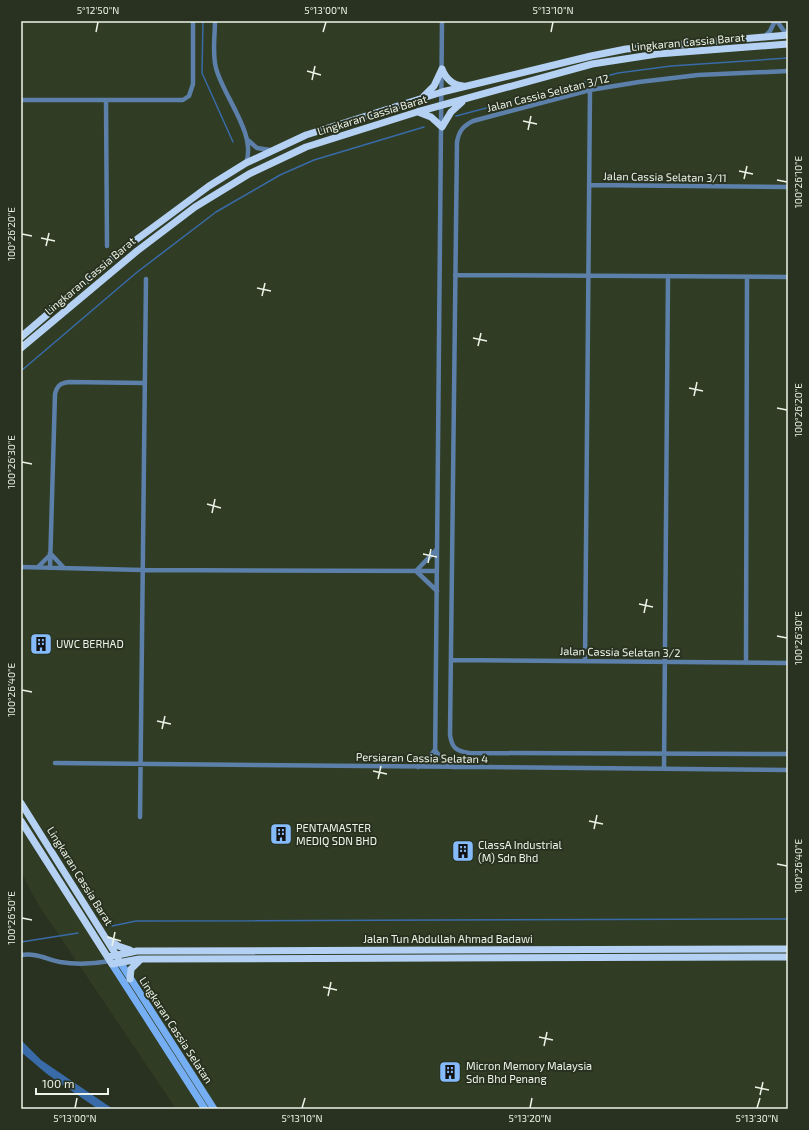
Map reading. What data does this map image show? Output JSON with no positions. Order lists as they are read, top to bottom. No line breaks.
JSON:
{"streets":{"main road":["Lingkaran Cassia Barat","Jalan Tun Abdullah Ahmad Badawi"],"street":["Jalan Cassia Selatan 3/12","Jalan Cassia Selatan 3/11","Jalan Cassia Selatan 3/2","Persiaran Cassia Selatan 4","Lingkaran Cassia Selatan"]},"crossings":[["Lingkaran Cassia Barat","Jalan Tun Abdullah Ahmad Badawi"],["Lingkaran Cassia Barat","Lingkaran Cassia Selatan"],["Jalan Cassia Selatan 3/12","Jalan Cassia Selatan 3/2"],["Jalan Tun Abdullah Ahmad Badawi","Lingkaran Cassia Selatan"]],"places":{"building":["UWC BERHAD","PENTAMASTER MEDIQ SDN BHD","ClassA Industrial (M) Sdn Bhd","Micron Memory Malaysia Sdn Bhd Penang"]},"scale_bar":"100 m","coordinates":["5°12'50\"N","5°13'00\"N","5°13'10\"N","100°26'10\"E","100°26'20\"E","100°26'30\"E","100°26'40\"E","100°26'50\"E","5°13'20\"N","5°13'30\"N"]}
